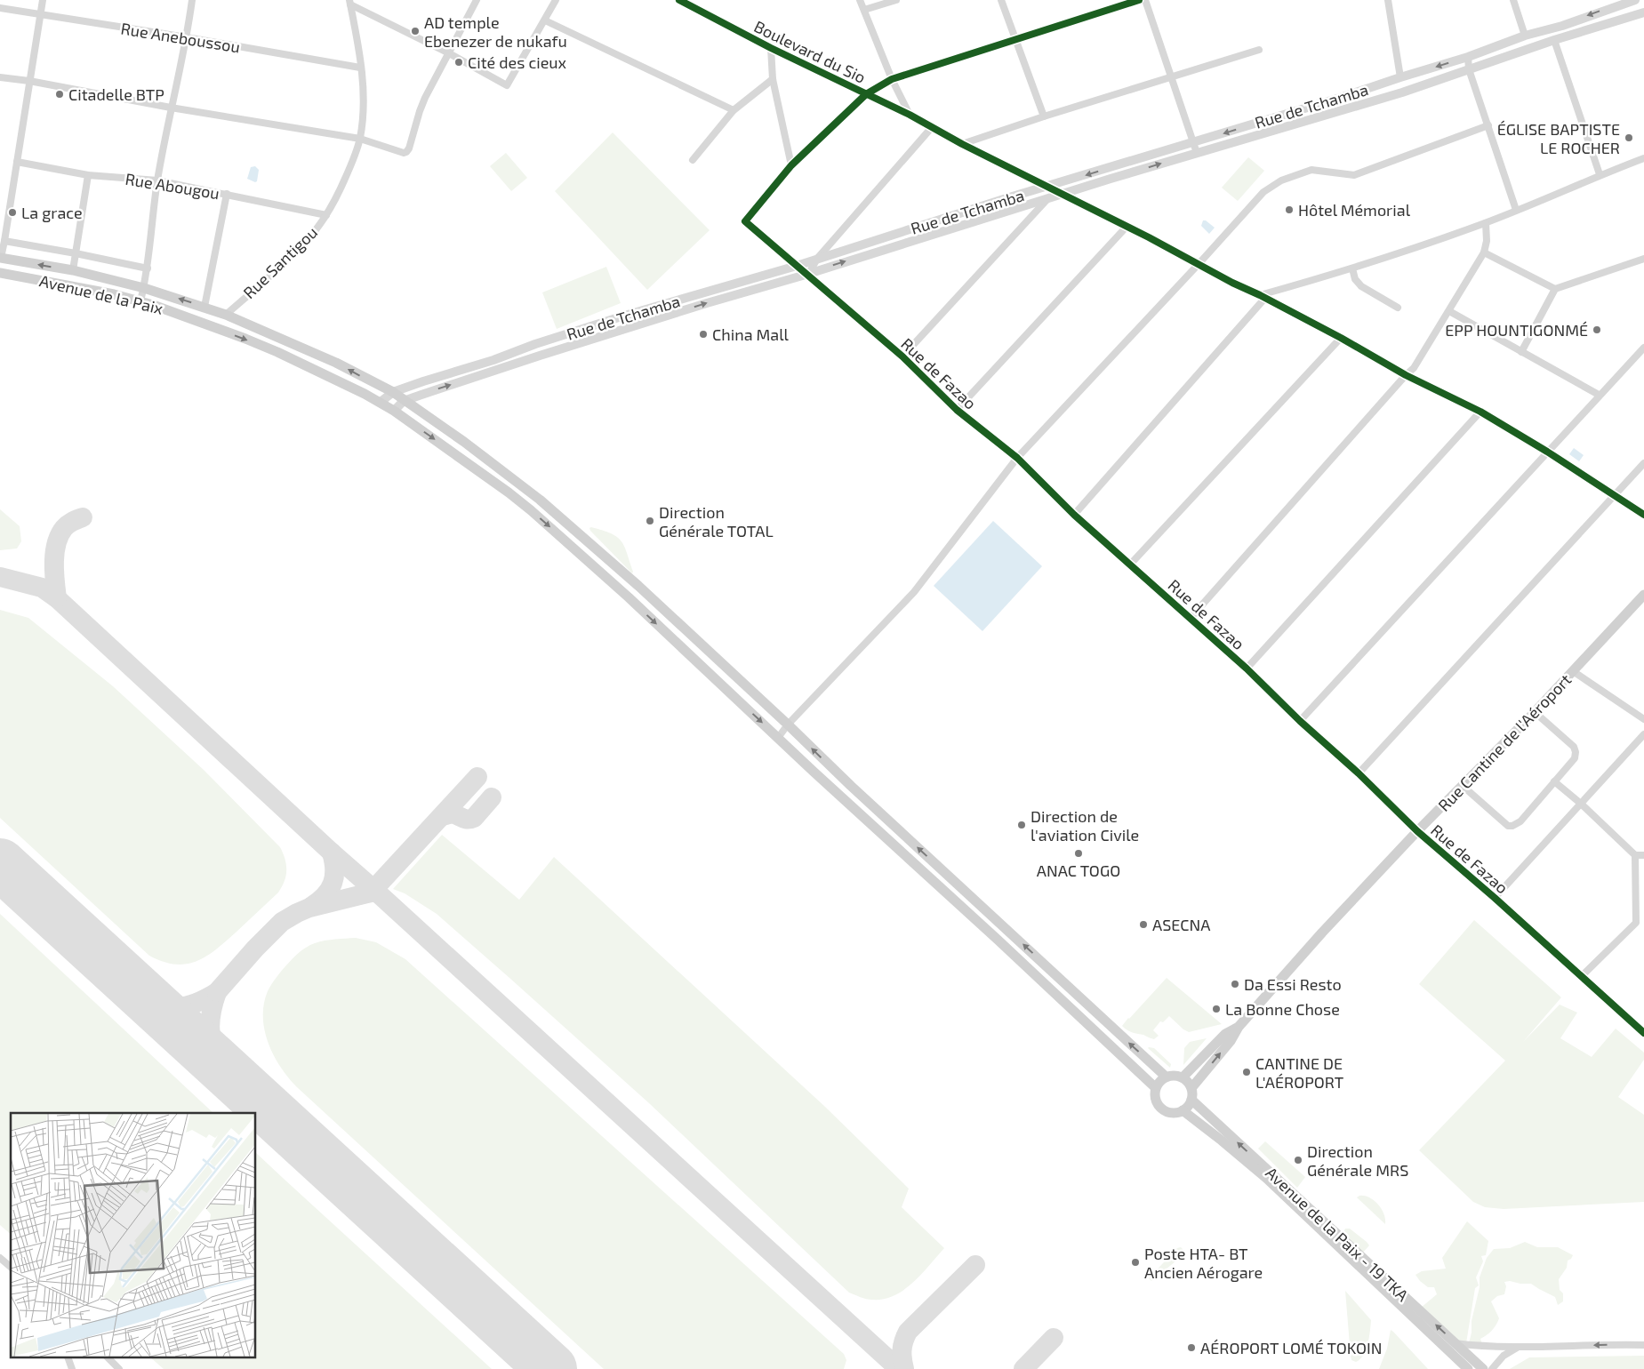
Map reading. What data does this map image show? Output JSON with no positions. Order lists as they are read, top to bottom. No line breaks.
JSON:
{"streets":{"main road":["Avenue de la Paix","Rue Cantine de l'Aéroport","Avenue de la Paix - 19 TKA"],"street":["Rue Aneboussou","Boulevard du Sio","Rue de Tchamba","Rue Abougou","Rue Santigou","Rue de Fazao"]},"crossings":[["Rue Aneboussou","Rue Santigou"],["Boulevard du Sio","Rue de Tchamba"],["Rue de Tchamba","Avenue de la Paix"],["Rue de Tchamba","Rue de Fazao"],["Rue Abougou","Rue Santigou"],["Avenue de la Paix","Avenue de la Paix - 19 TKA"],["Rue de Fazao","Rue Cantine de l'Aéroport"]],"places":["AD temple Ebenezer de nukafu","Cité des cieux","Citadelle BTP","ÉGLISE BAPTISTE LE ROCHER","Hôtel Mémorial","La grace","EPP HOUNTIGONMÉ","China Mall","Direction Générale TOTAL","Direction de l'aviation Civile","ANAC TOGO","ASECNA","Da Essi Resto","La Bonne Chose","CANTINE DE L'AÉROPORT","Direction Générale MRS","Poste HTA- BT Ancien Aérogare","AÉROPORT LOMÉ TOKOIN"]}
